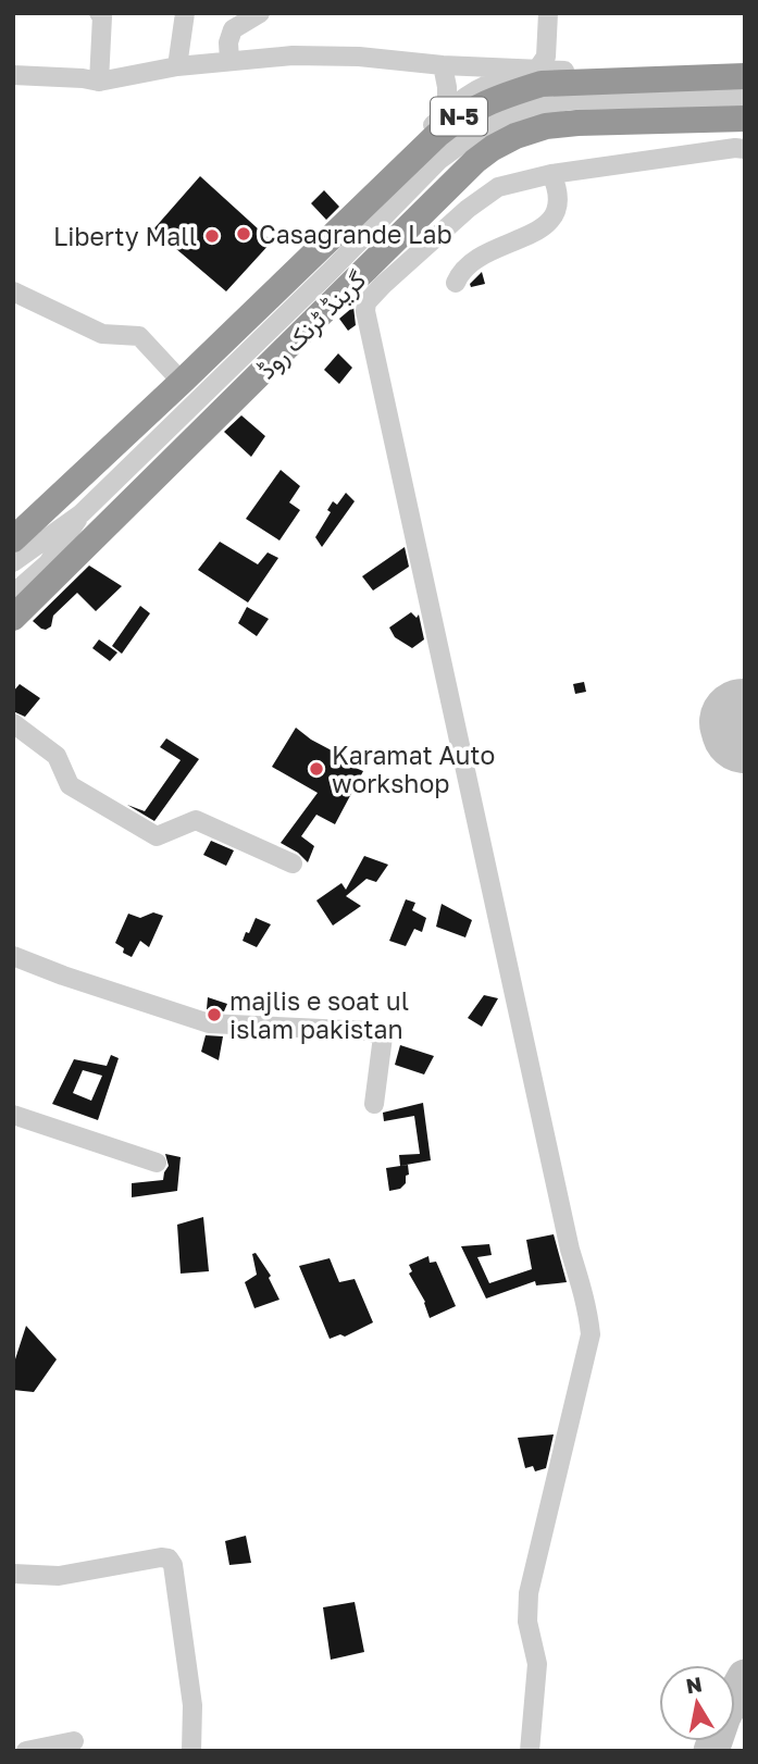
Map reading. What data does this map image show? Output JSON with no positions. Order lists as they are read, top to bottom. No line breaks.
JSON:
{"streets":{"highway":["N-5","گرینڈ ٹرنک روڈ"]},"places":["Casagrande Lab","Liberty Mall","Karamat Auto workshop","majlis e soat ul islam pakistan"],"north":"top"}
